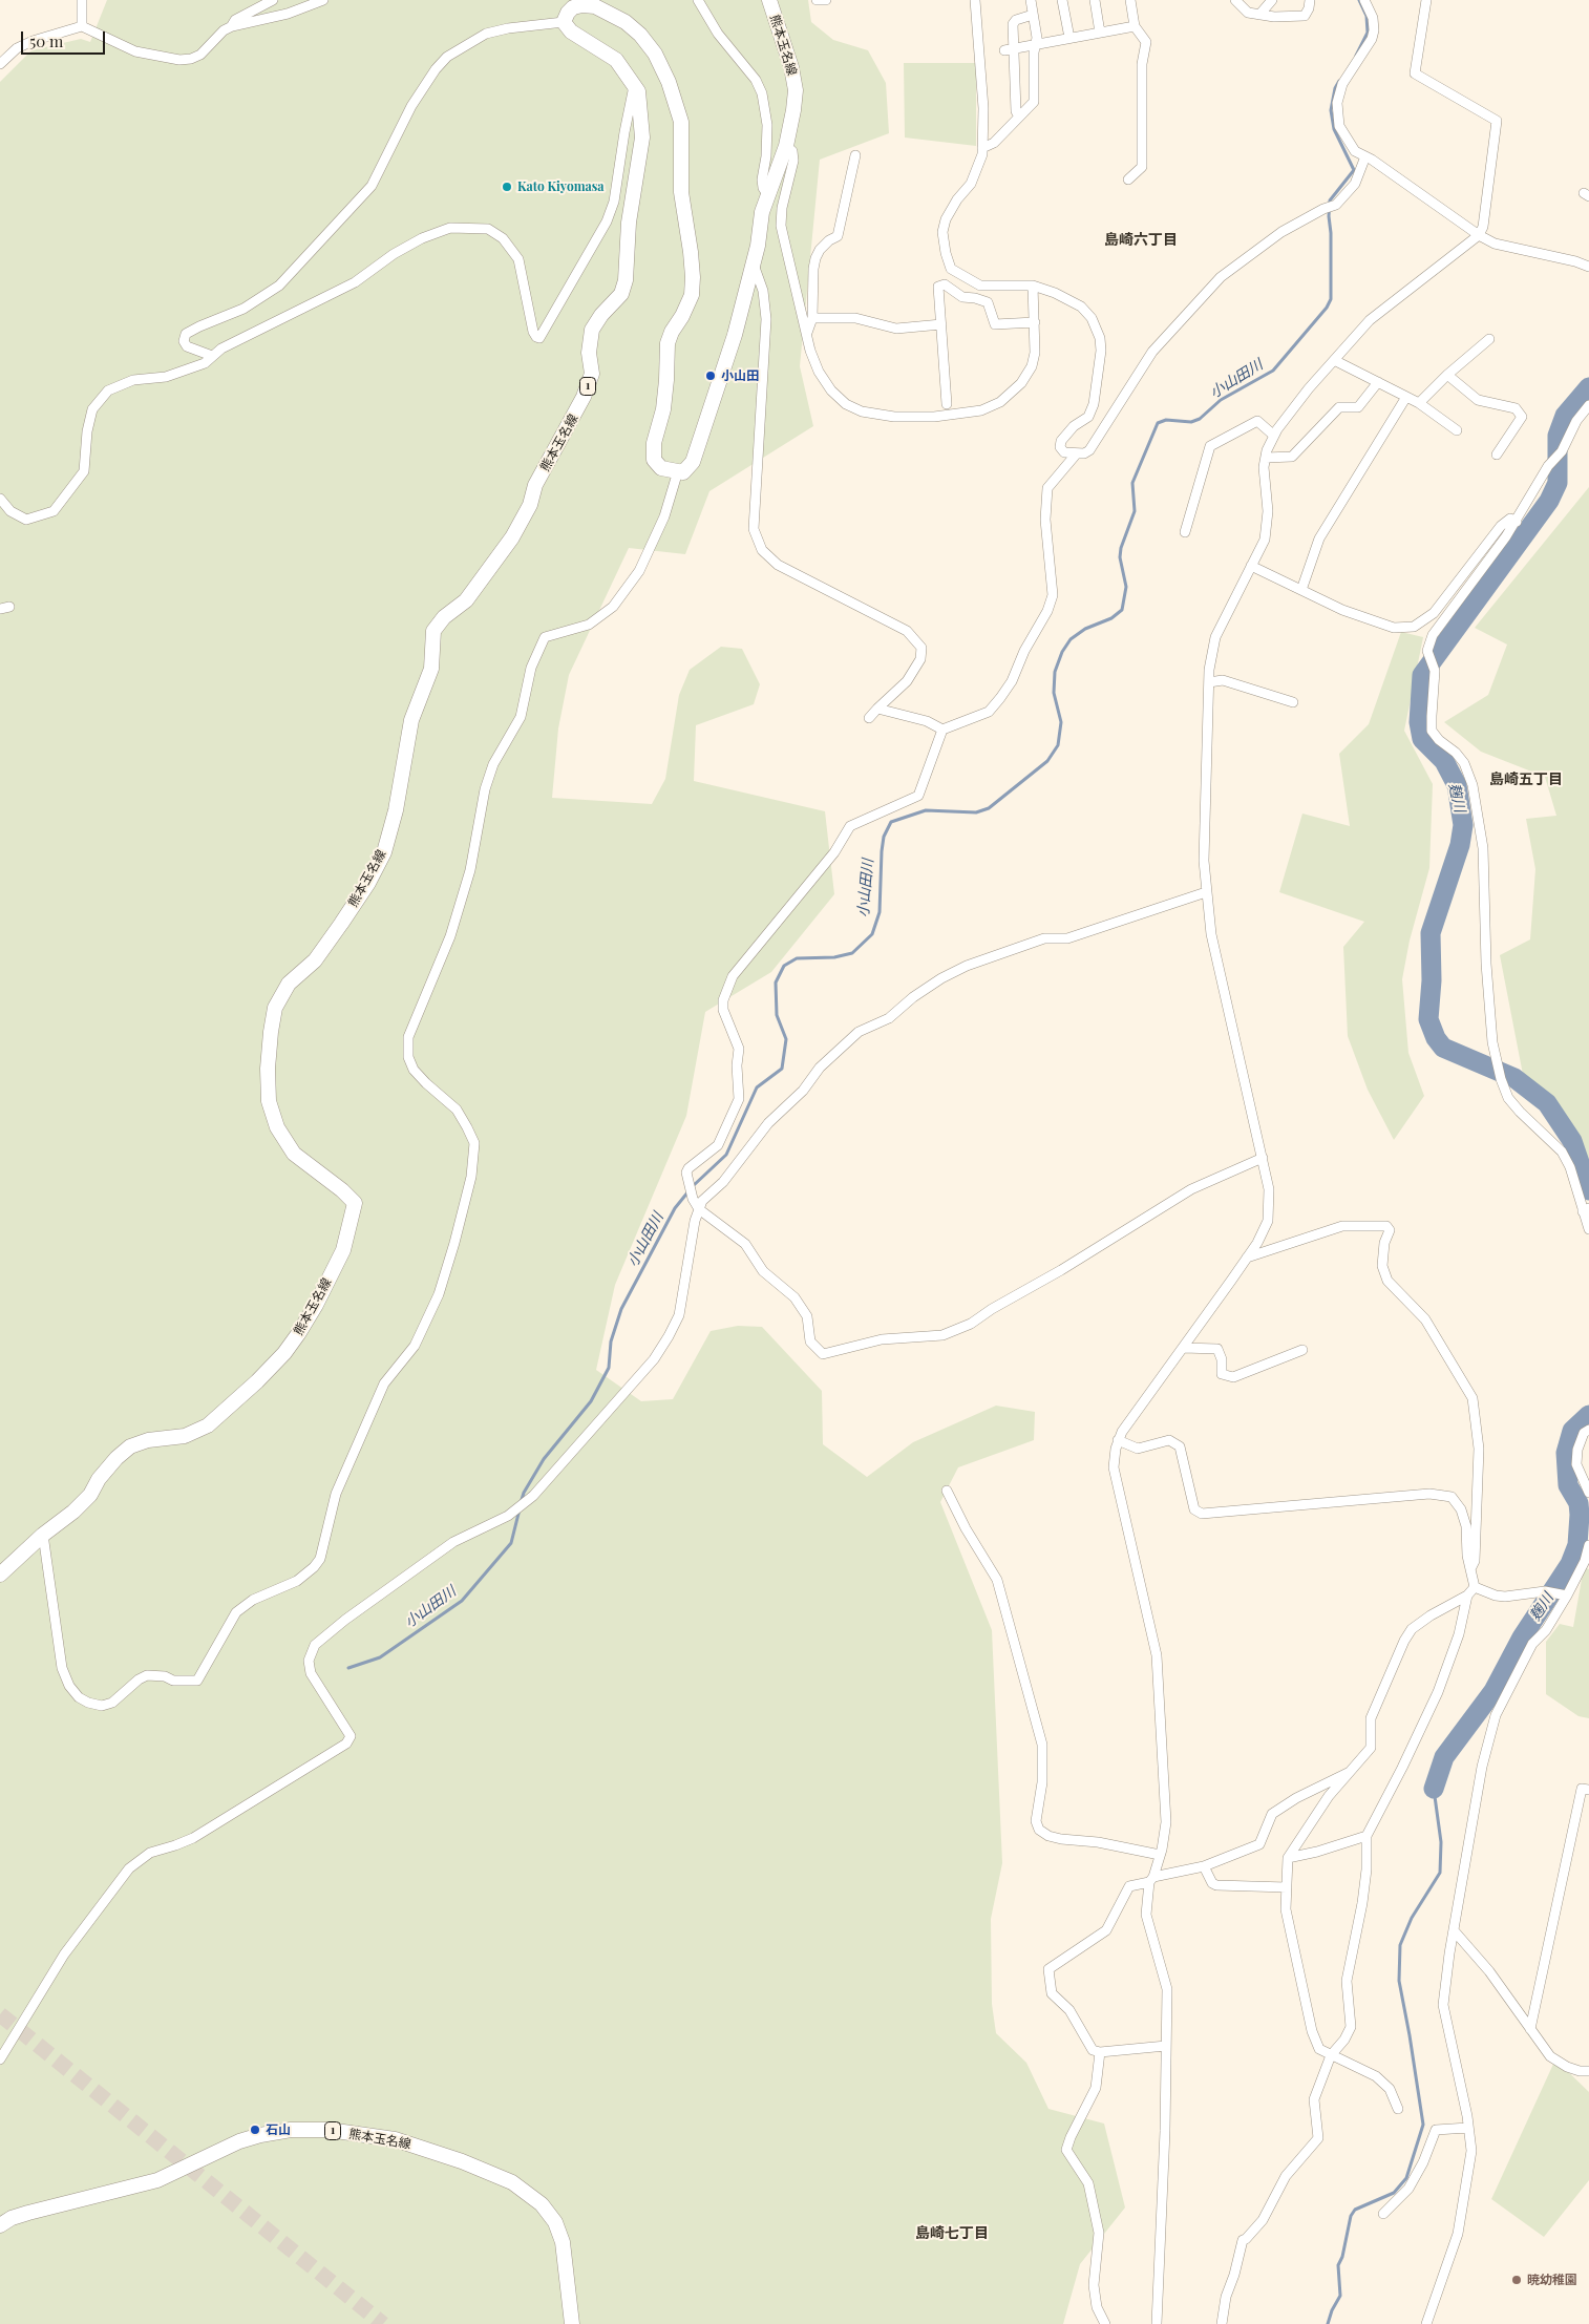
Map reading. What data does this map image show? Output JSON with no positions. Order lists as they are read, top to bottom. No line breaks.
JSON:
{"streets":{"main road":["熊本玉名線","1"]},"districts":["島崎六丁目","島崎五丁目","島崎七丁目"],"water":["小山田川","麹川"],"places":["Kato Kiyomasa","小山田","石山","暁幼稚園"],"scale_bar":"50 m"}
